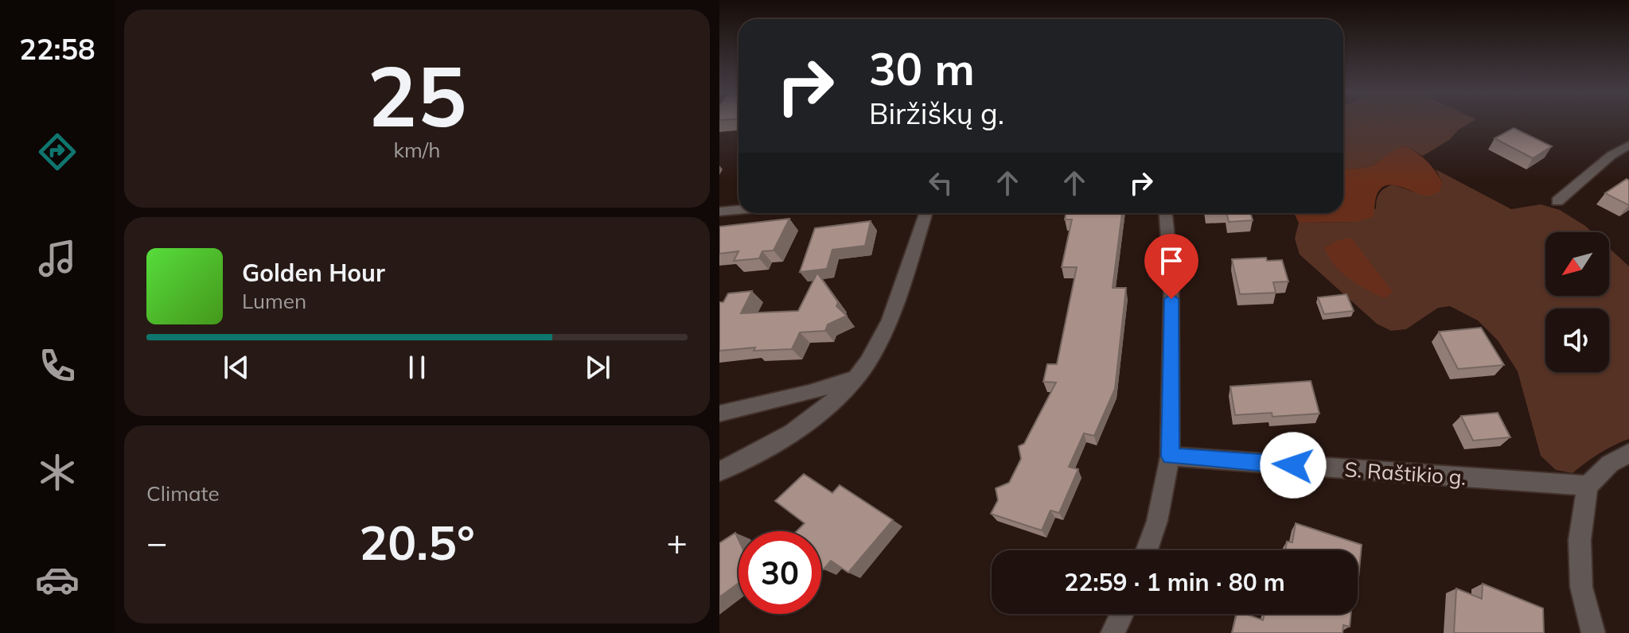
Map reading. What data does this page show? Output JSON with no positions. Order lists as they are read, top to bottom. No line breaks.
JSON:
{"streets":{"street":["S. Raštikio g."]},"north":"bottom left","page":{"tabs":"22:58","tile":[["25","km/h"],"Climate"],"turn":["30 m","Biržiškų g."],"song":["Golden Hour","Lumen"],"heat":["−","20.5°","+"],"limit":"30","trip":"22:59 · 1 min · 80 m"}}
